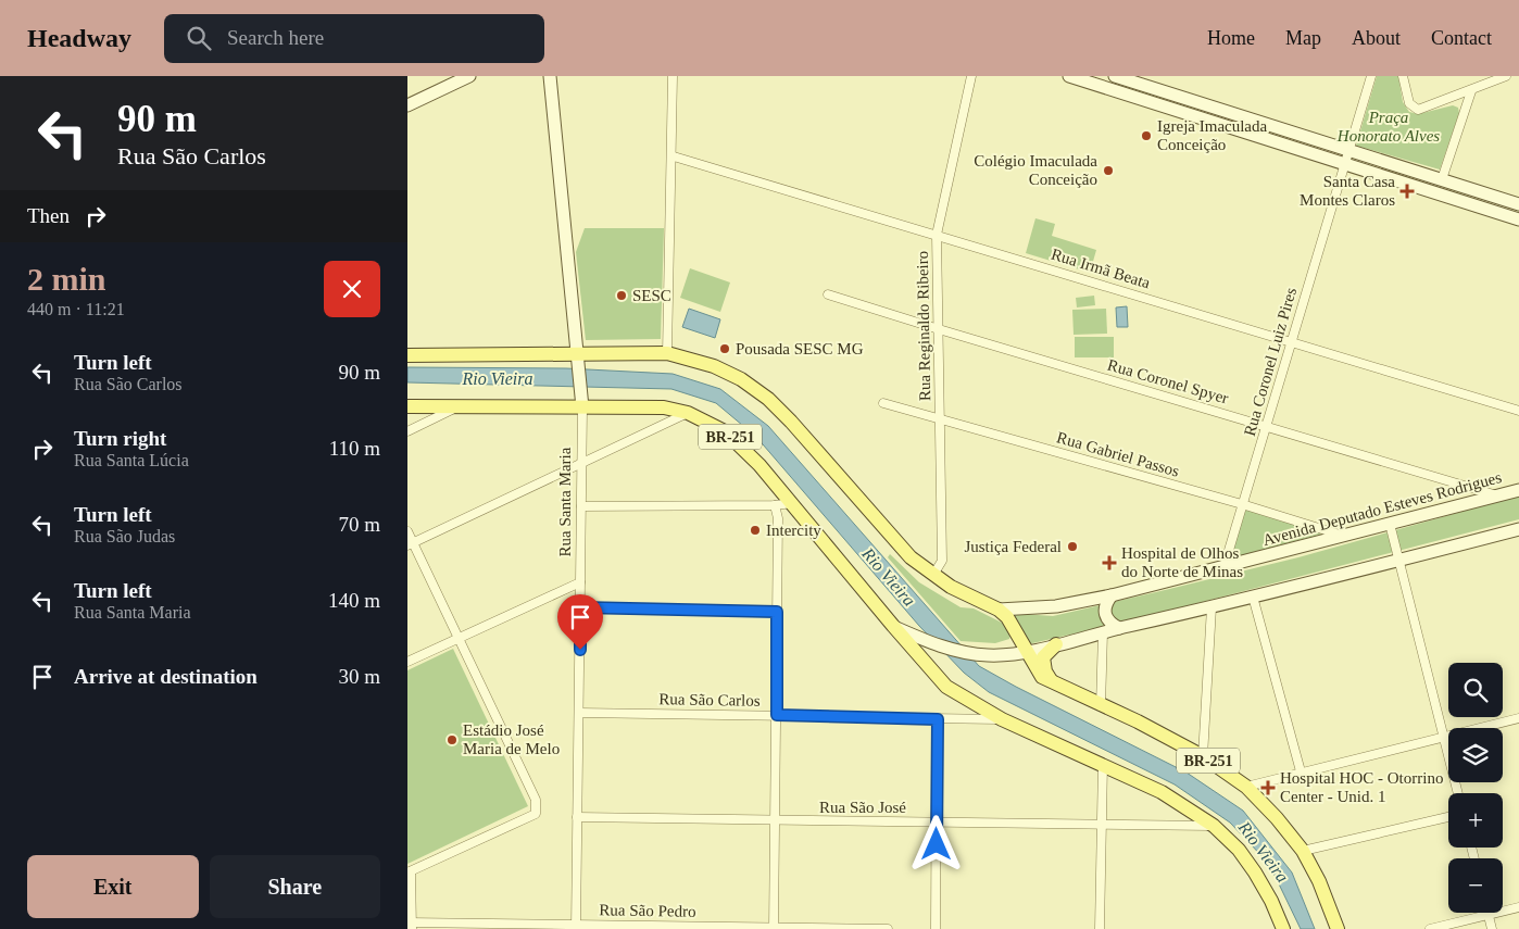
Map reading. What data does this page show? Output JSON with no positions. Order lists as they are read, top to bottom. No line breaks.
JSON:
{"streets":{"main road":["BR-251","Rua Santa Maria","Avenida Deputado Esteves Rodrigues"],"street":["Rua Irmã Beata","Rua Reginaldo Ribeiro","Rua Coronel Luiz Pires","Rua Coronel Spyer","Rua Gabriel Passos","Rua São Carlos","Rua São José","Rua São Pedro"]},"crossings":[["Rua Irmã Beata","Rua Reginaldo Ribeiro"],["Rua Irmã Beata","Rua Coronel Luiz Pires"],["Rua Reginaldo Ribeiro","Rua Coronel Spyer"],["Rua Reginaldo Ribeiro","Rua Gabriel Passos"],["Rua Reginaldo Ribeiro","Avenida Deputado Esteves Rodrigues"],["Rua Coronel Luiz Pires","Rua Coronel Spyer"],["Rua Coronel Luiz Pires","Rua Gabriel Passos"],["Rua Coronel Luiz Pires","Avenida Deputado Esteves Rodrigues"],["Rua Coronel Spyer","Avenida Deputado Esteves Rodrigues"],["BR-251","Rua Santa Maria"],["BR-251","Rua São Carlos"],["BR-251","Rua São José"],["Rua Gabriel Passos","Avenida Deputado Esteves Rodrigues"],["Rua Santa Maria","Avenida Deputado Esteves Rodrigues"],["Rua Santa Maria","Rua São Carlos"],["Rua Santa Maria","Rua São José"],["Rua Santa Maria","Rua São Pedro"]],"water":["Rio Vieira"],"parks":["Praça Honorato Alves"],"places":{"other":["Igreja Imaculada Conceição","Colégio Imaculada Conceição","SESC","Pousada SESC MG","Intercity","Justiça Federal","Estádio José Maria de Melo"],"health":["Santa Casa Montes Claros","Hospital de Olhos do Norte de Minas","Hospital HOC - Otorrino Center - Unid. 1"]},"page":{"header":"Headway","search":"Search here","nav":["Home","Map","About","Contact"],"turn":["90 m","Rua São Carlos"],"then":"Then","heading":["2 min","440 m · 11:21"],"list":[{"name":"Turn left","note":"Rua São Carlos","value":"90 m"},{"name":"Turn right","note":"Rua Santa Lúcia","value":"110 m"},{"name":"Turn left","note":"Rua São Judas","value":"70 m"},{"name":"Turn left","note":"Rua Santa Maria","value":"140 m"},{"name":"Arrive at destination","value":"30 m"}],"map_buttons":["+","−"],"buttons":["Exit","Share"]}}
